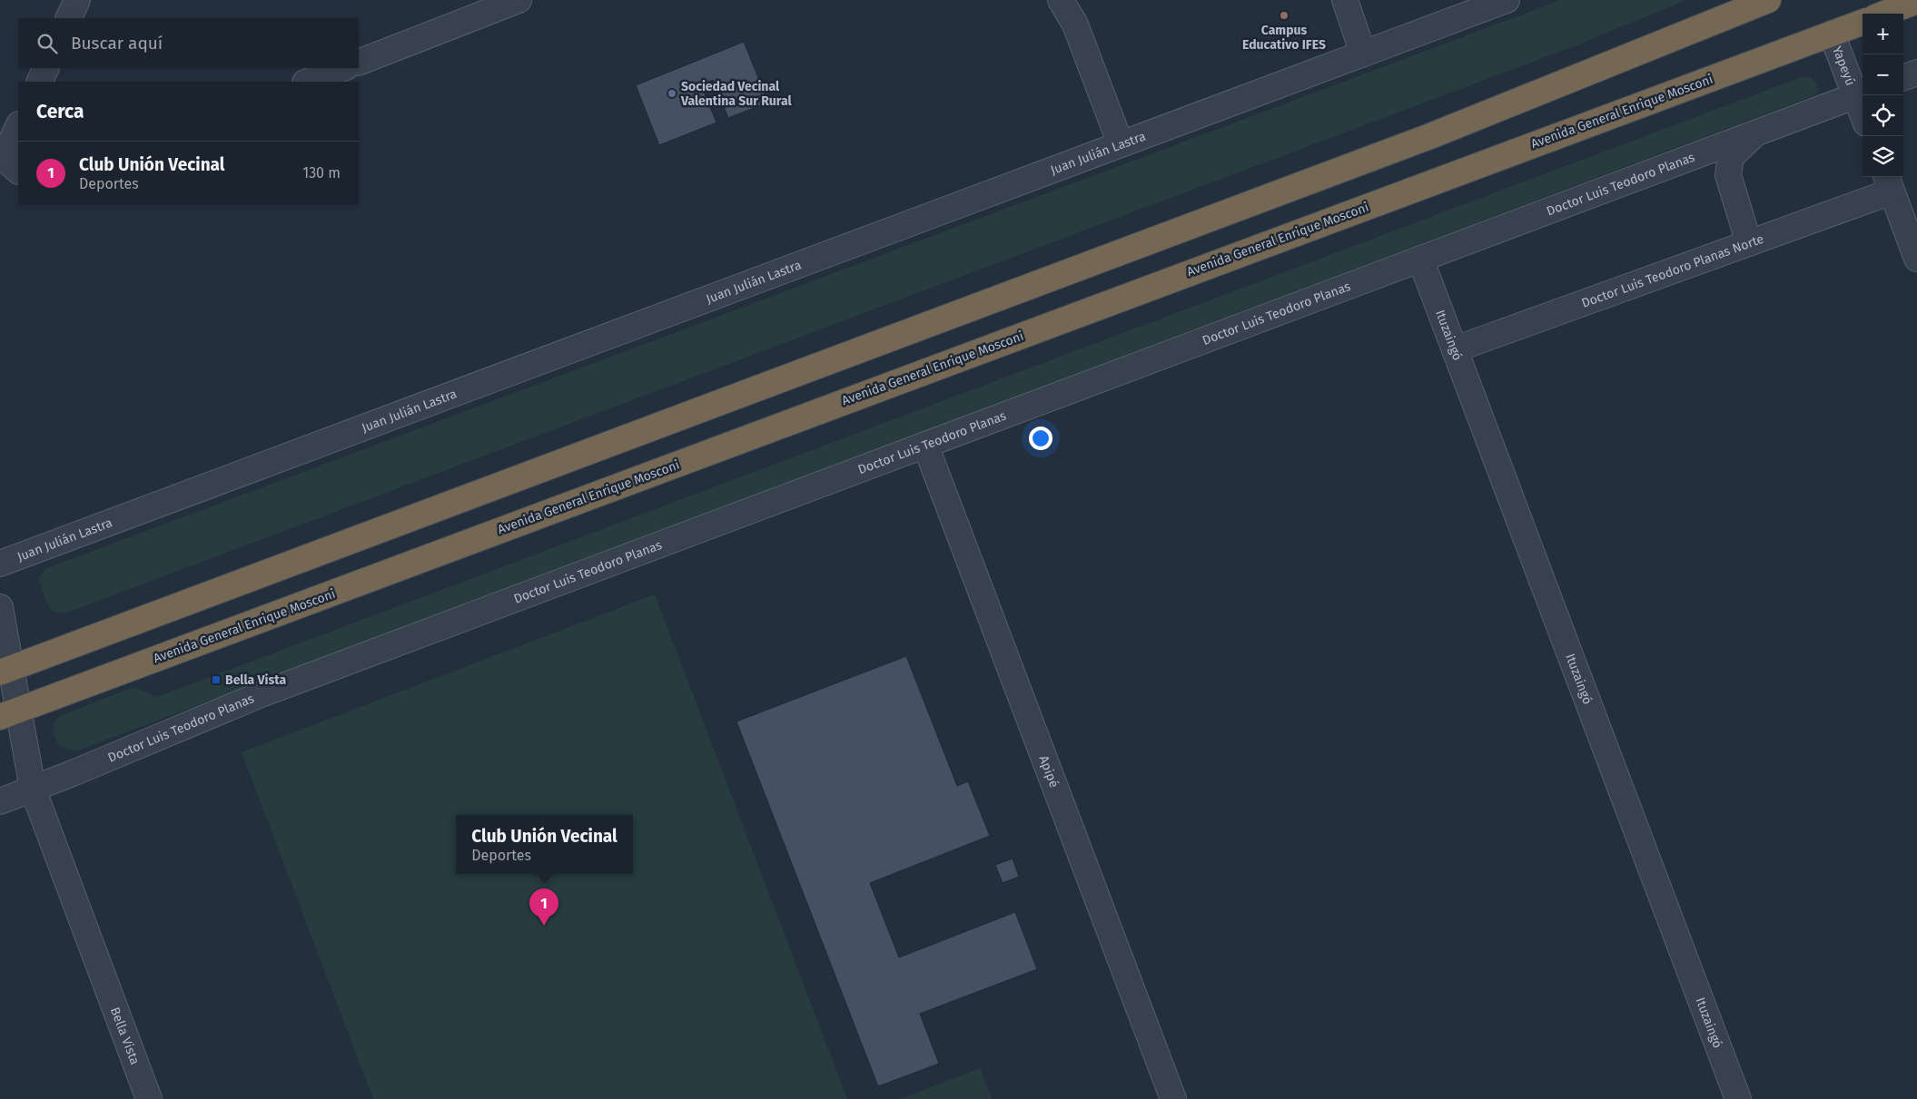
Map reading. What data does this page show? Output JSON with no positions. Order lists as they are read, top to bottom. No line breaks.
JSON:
{"streets":{"highway":["Avenida General Enrique Mosconi"],"street":["Yapeyú","Juan Julián Lastra","Doctor Luis Teodoro Planas","Doctor Luis Teodoro Planas Norte","Ituzaingó","Apipé","Bella Vista"]},"crossings":[["Yapeyú","Avenida General Enrique Mosconi"],["Yapeyú","Doctor Luis Teodoro Planas"],["Avenida General Enrique Mosconi","Bella Vista"],["Doctor Luis Teodoro Planas","Ituzaingó"],["Doctor Luis Teodoro Planas","Apipé"],["Doctor Luis Teodoro Planas","Bella Vista"],["Doctor Luis Teodoro Planas Norte","Ituzaingó"]],"places":{"other":["Campus Educativo IFES","Sociedad Vecinal Valentina Sur Rural"],"transit":["Bella Vista"]},"page":{"map_buttons":["+","−"],"search":"Buscar aquí","heading":"Cerca","list":[{"mark":"1","name":"Club Unión Vecinal","note":"Deportes","value":"130 m"}],"popup":["Club Unión Vecinal","Deportes"],"pins":"1"}}
